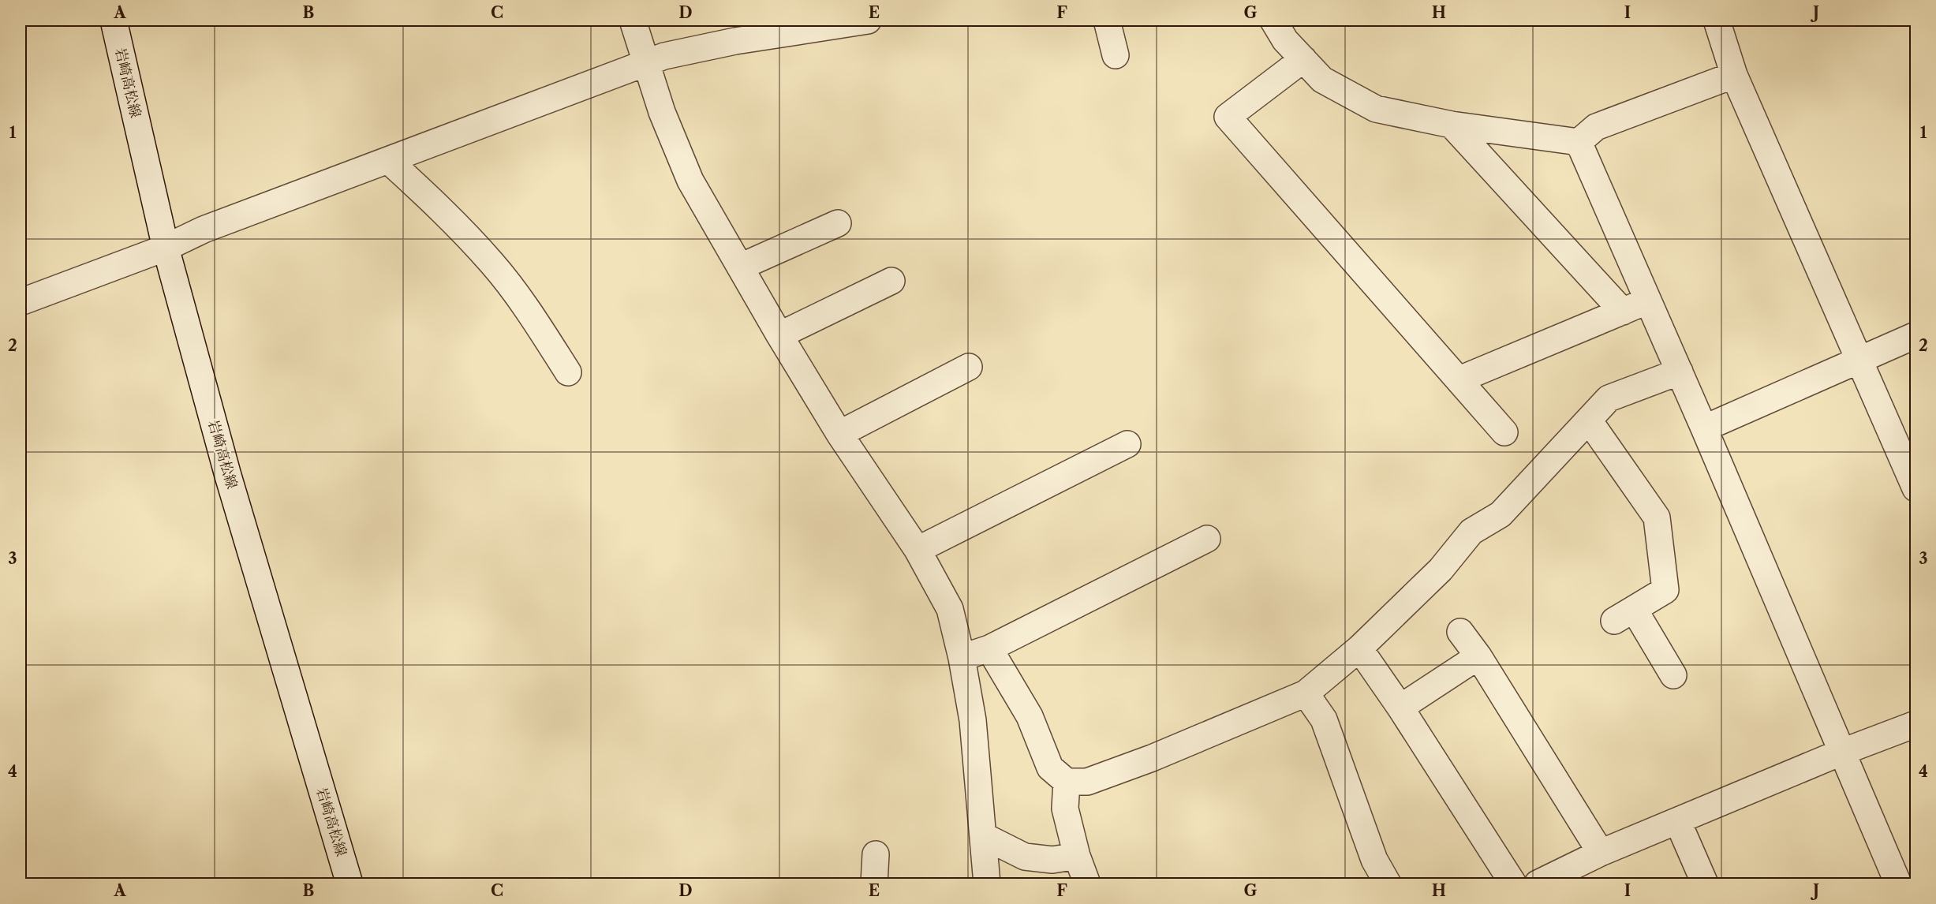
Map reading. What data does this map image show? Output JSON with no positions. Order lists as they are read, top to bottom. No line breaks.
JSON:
{"streets":{"street":["岩崎高松線"]},"grid":{"columns":["A","B","C","D","E","F","G","H","I","J"],"rows":["1","2","3","4"]}}
